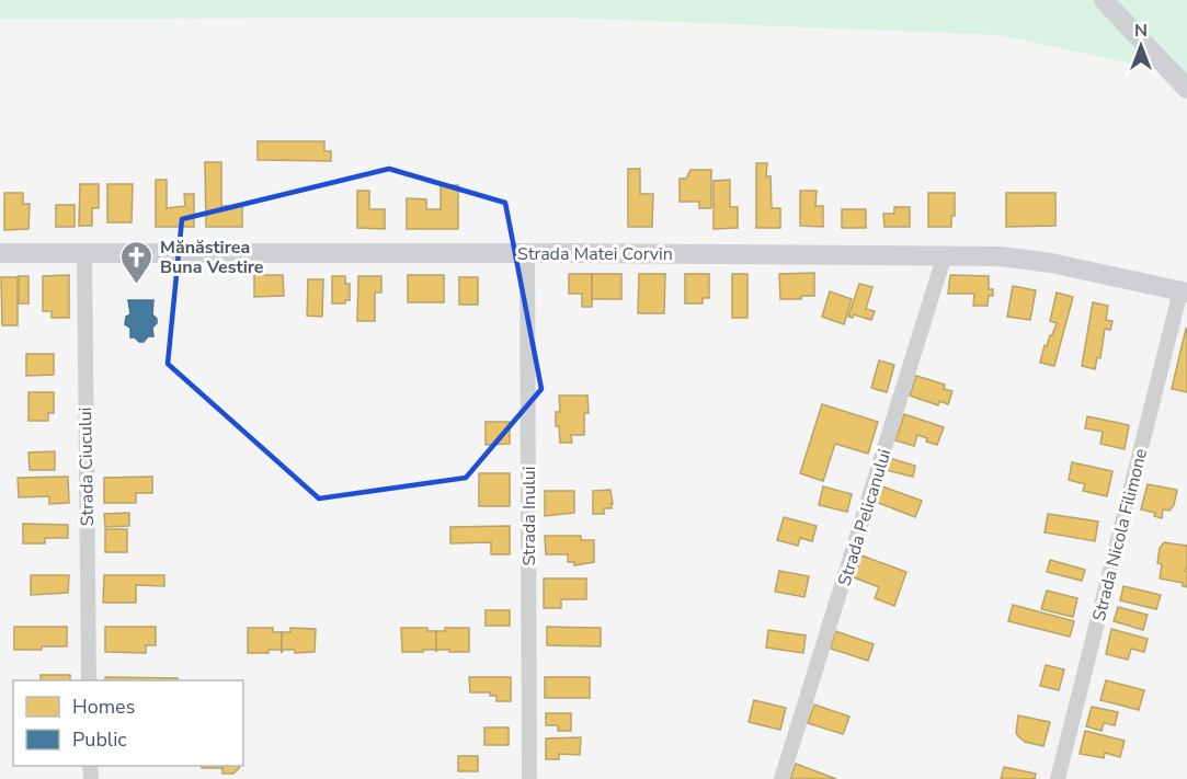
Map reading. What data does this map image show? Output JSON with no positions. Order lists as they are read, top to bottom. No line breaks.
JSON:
{"streets":{"main road":["Strada Matei Corvin"],"street":["Strada Ciucului","Strada Inului","Strada Pelicanului","Strada Nicola Filimone"]},"crossings":[["Strada Matei Corvin","Strada Ciucului"],["Strada Matei Corvin","Strada Inului"],["Strada Matei Corvin","Strada Pelicanului"],["Strada Matei Corvin","Strada Nicola Filimone"]],"places":{"church":["Mănăstirea Buna Vestire"]},"legend":["Homes","Public"],"north":"top"}
